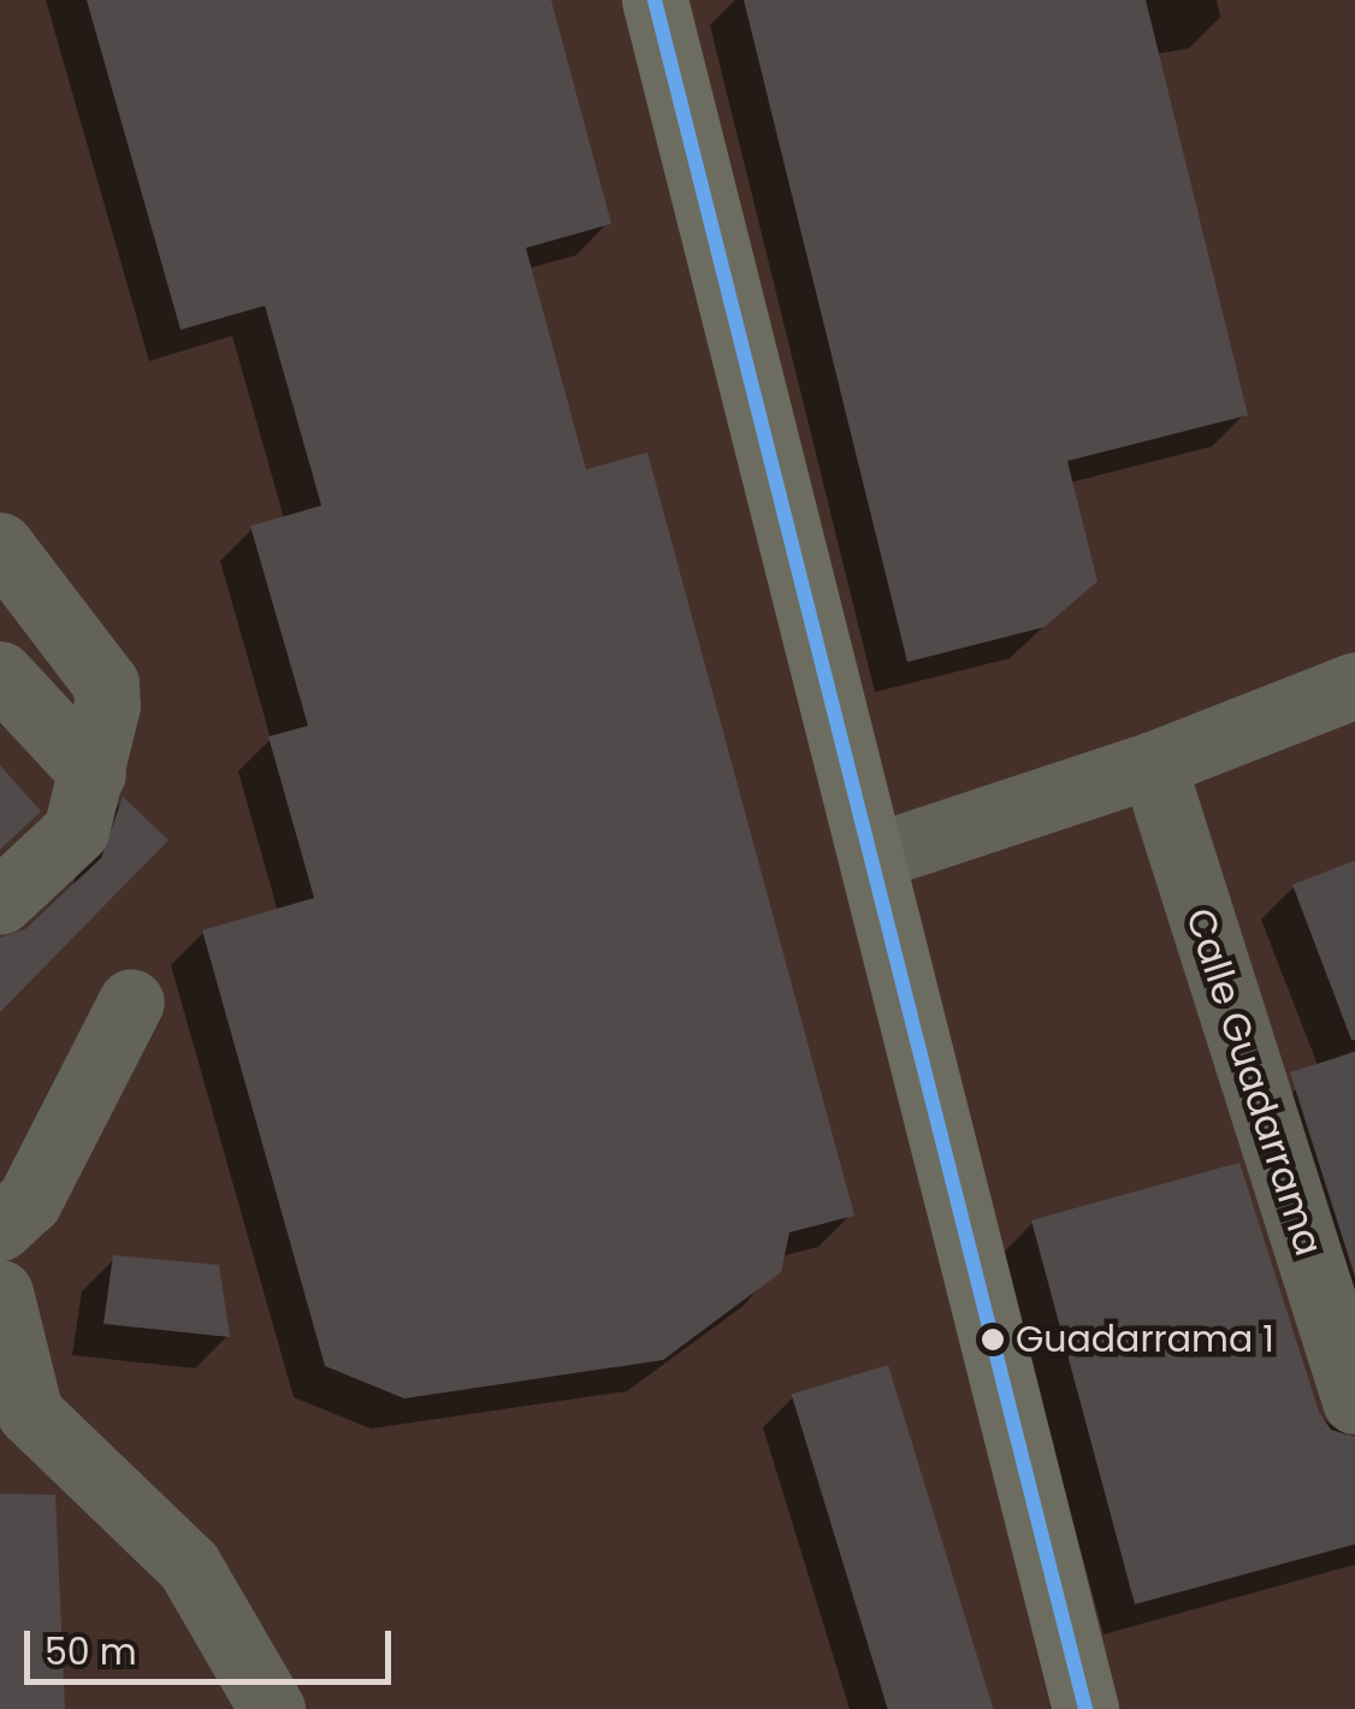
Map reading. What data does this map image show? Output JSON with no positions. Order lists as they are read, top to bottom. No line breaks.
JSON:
{"streets":{"lane":["Calle Guadarrama"]},"places":["Guadarrama 1"],"scale_bar":"50 m"}
